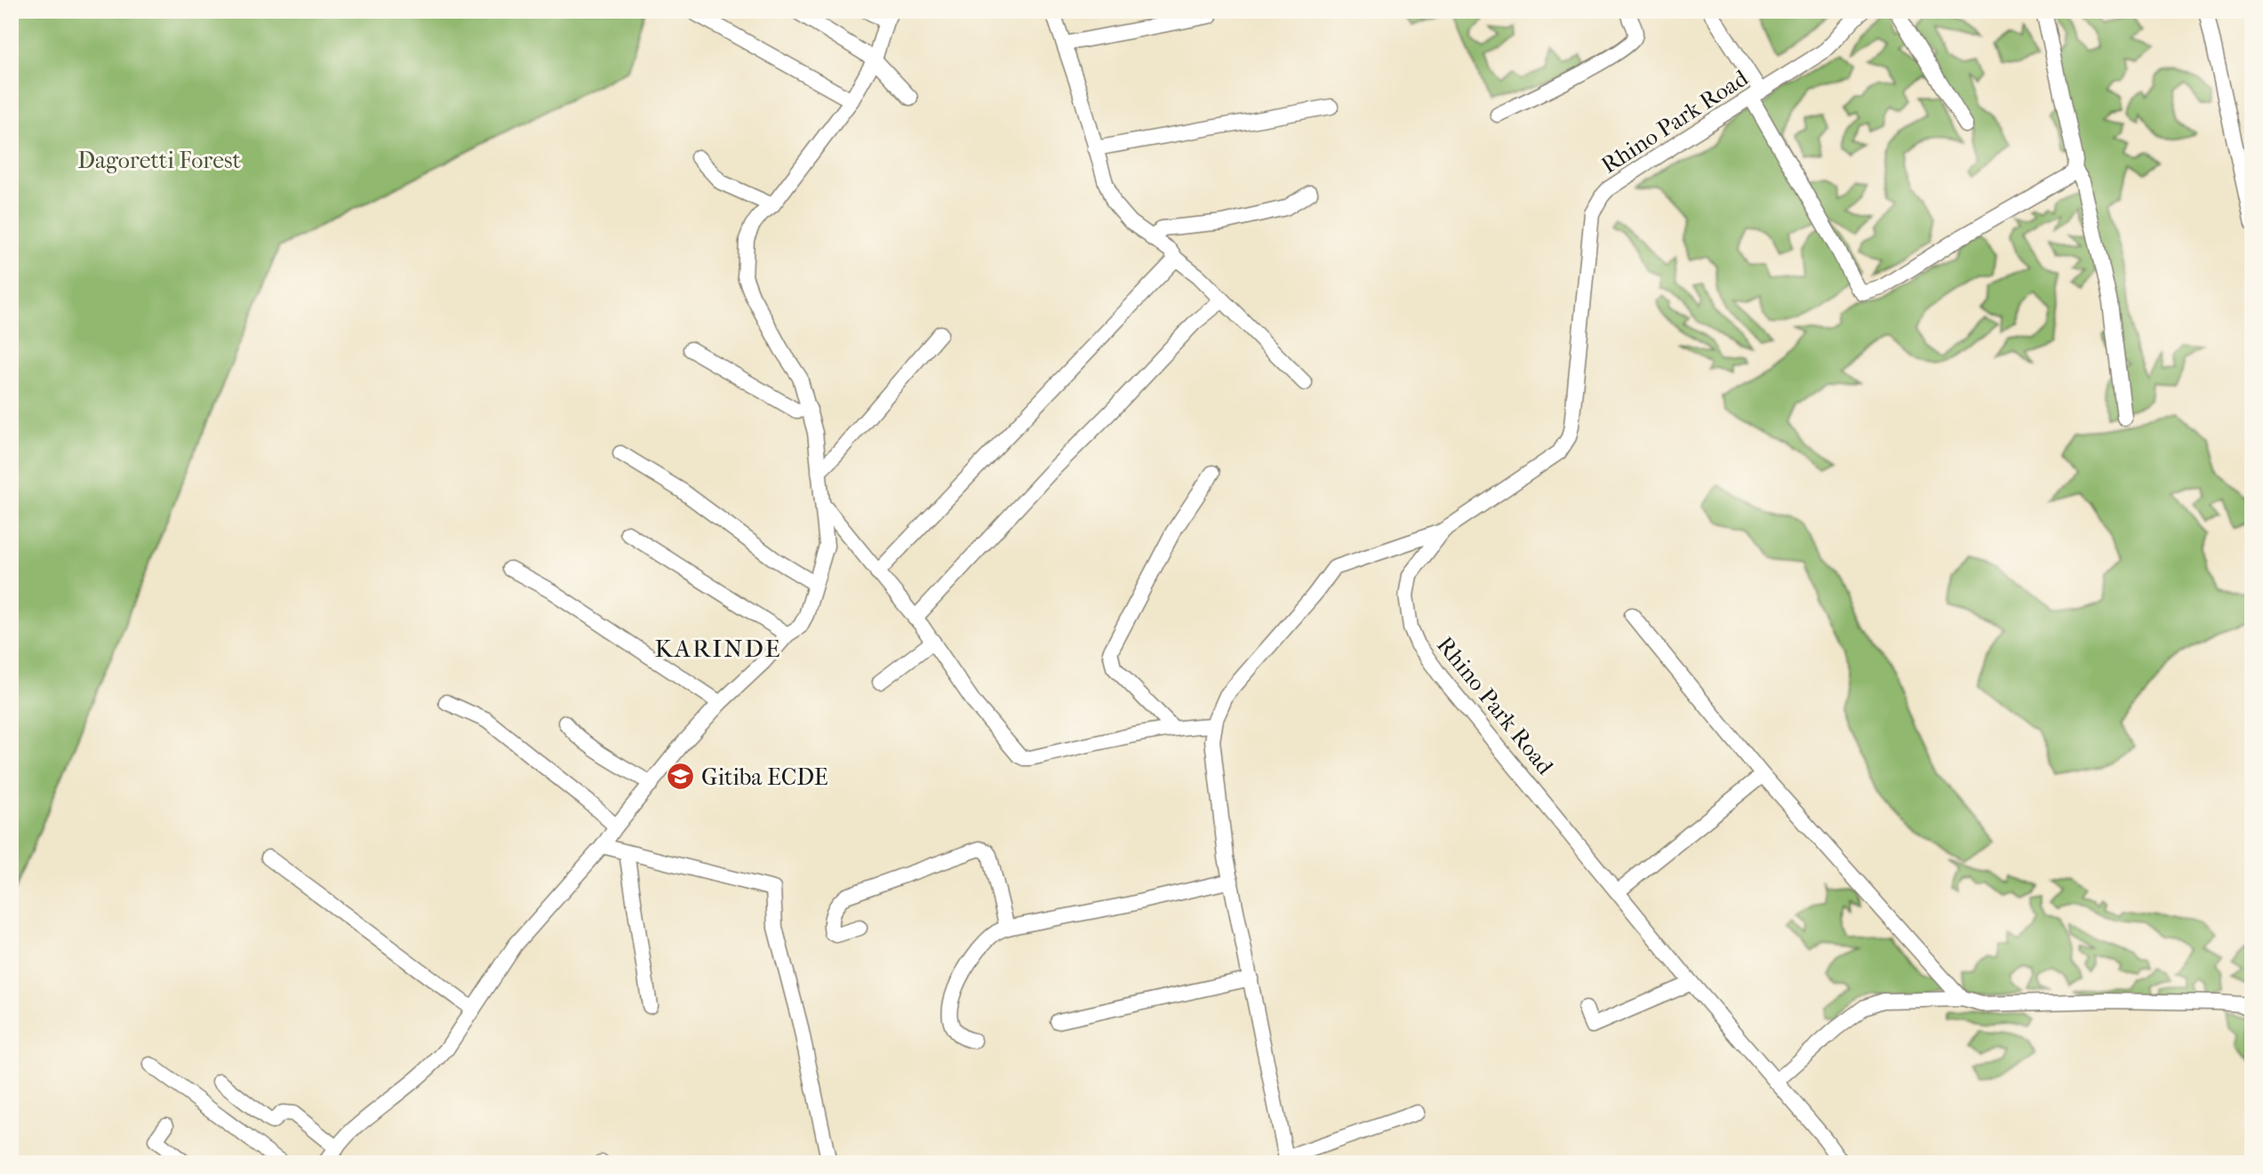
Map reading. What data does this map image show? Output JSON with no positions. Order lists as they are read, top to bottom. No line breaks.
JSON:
{"streets":{"street":["Rhino Park Road"]},"districts":["KARINDE"],"parks":["Dagoretti Forest"],"places":{"school or university":["Gitiba ECDE"]}}
